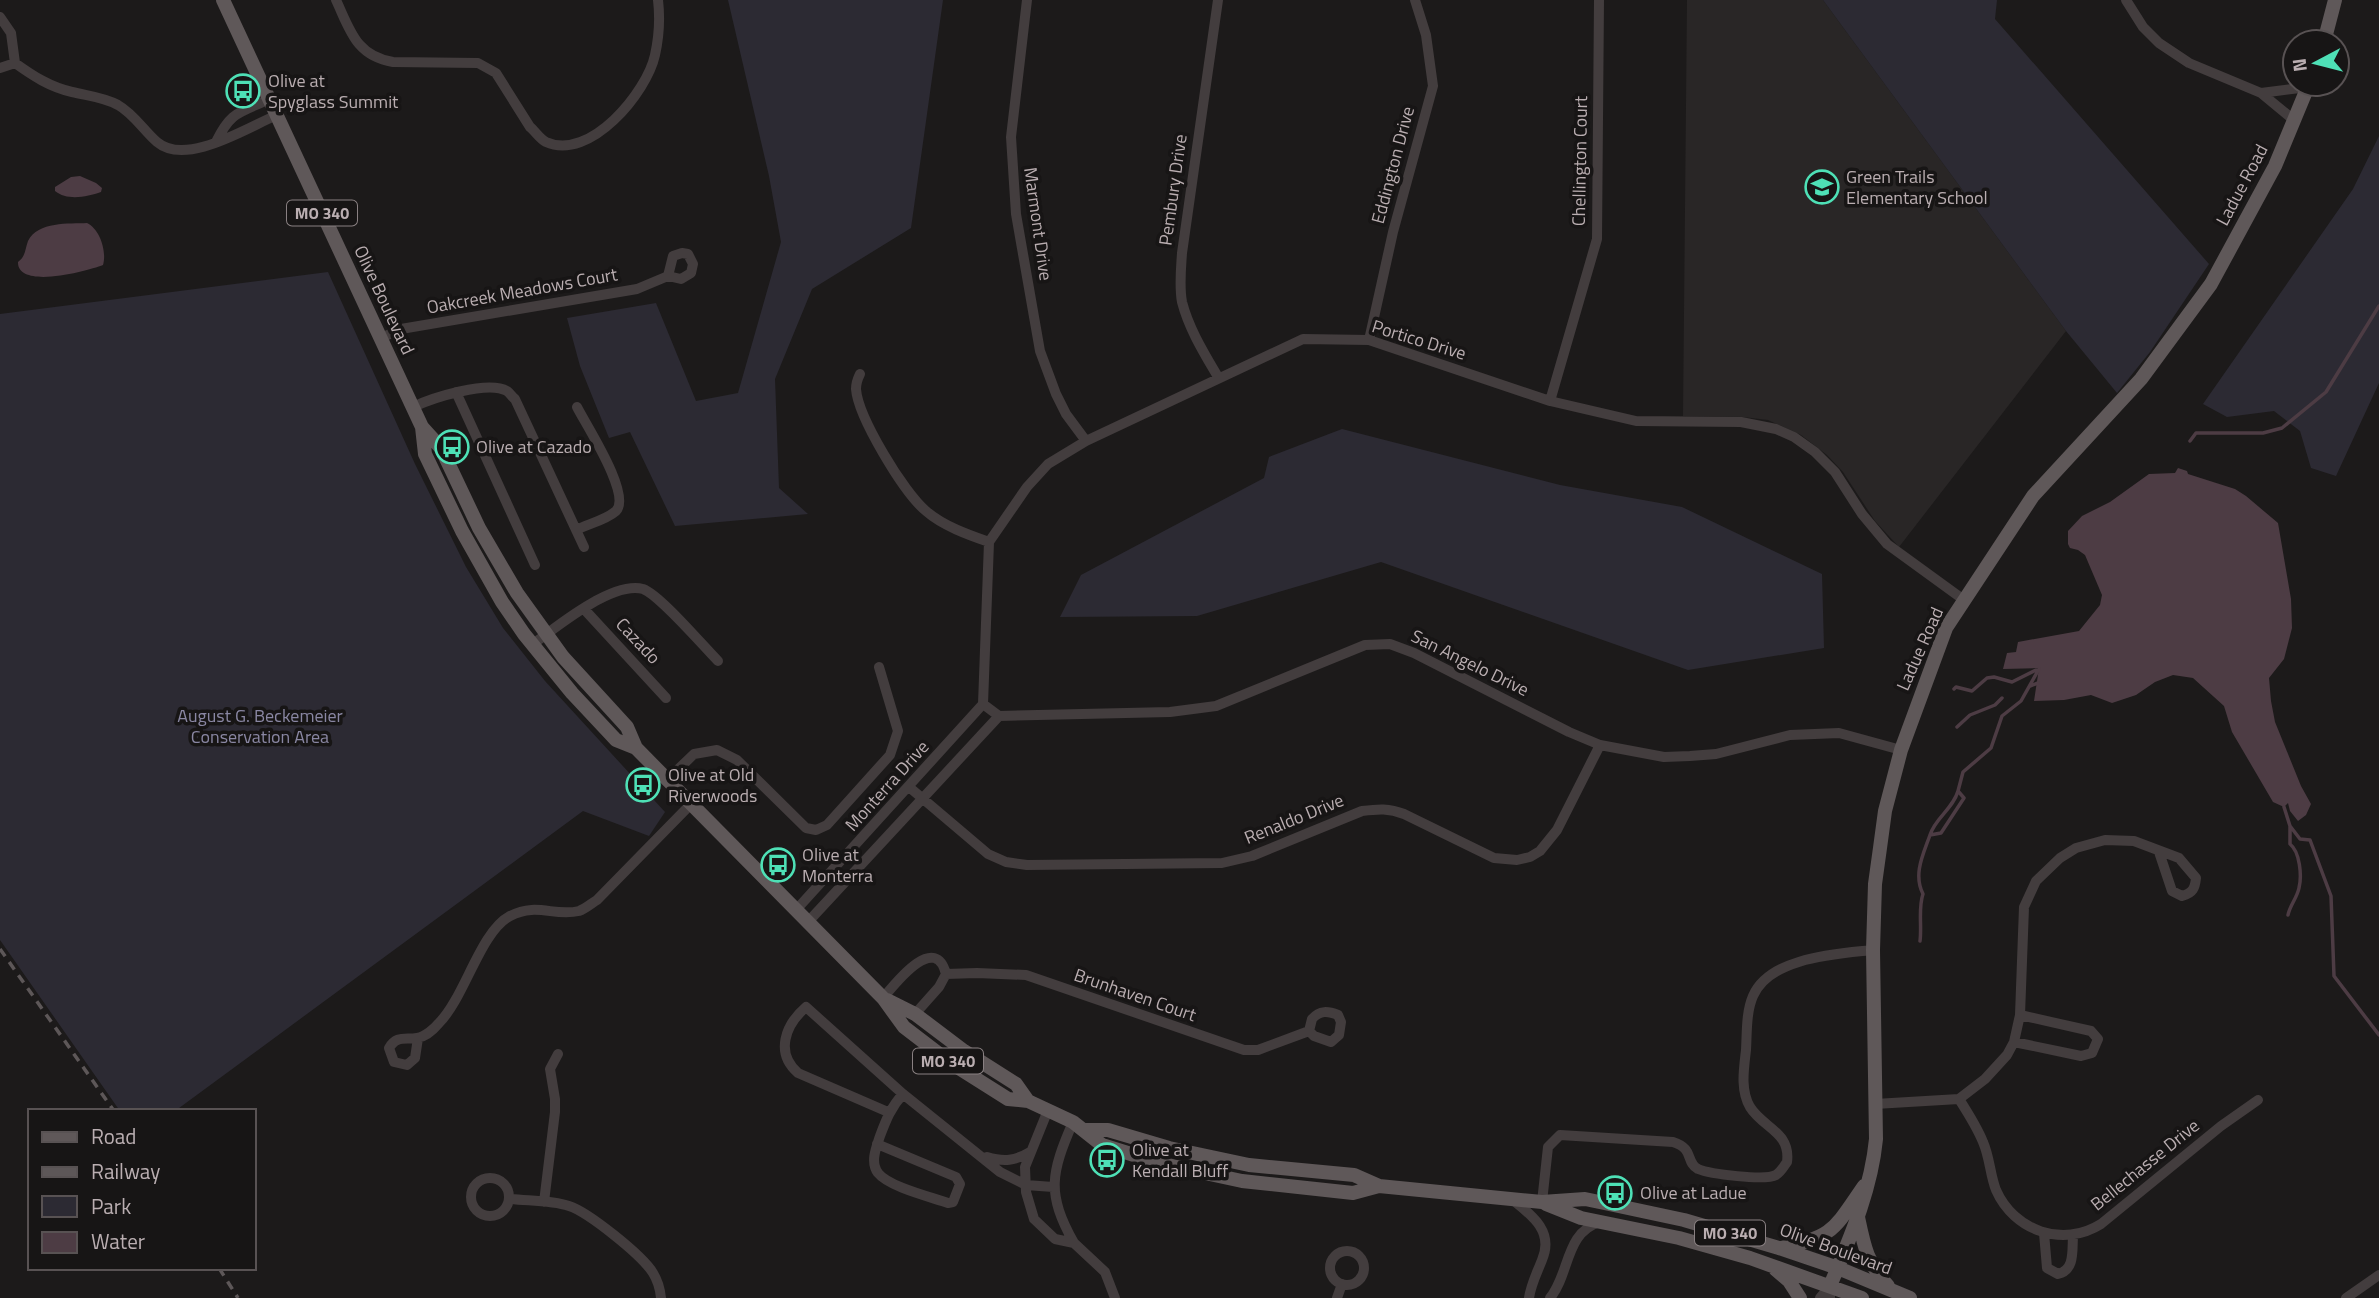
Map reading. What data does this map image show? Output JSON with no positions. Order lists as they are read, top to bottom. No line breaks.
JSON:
{"streets":{"main road":["Ladue Road","MO 340","Olive Boulevard"],"street":["Chellington Court","Eddington Drive","Pembury Drive","Marmont Drive","Oakcreek Meadows Court","Portico Drive","Cazado","San Angelo Drive","Monterra Drive","Renaldo Drive","Brunhaven Court","Bellechasse Drive"]},"crossings":[["Chellington Court","Portico Drive"],["Eddington Drive","Portico Drive"],["Ladue Road","Olive Boulevard"],["Ladue Road","Portico Drive"],["Ladue Road","San Angelo Drive"],["Pembury Drive","Portico Drive"],["Marmont Drive","Portico Drive"],["Oakcreek Meadows Court","Olive Boulevard"],["Olive Boulevard","Monterra Drive"],["Olive Boulevard","Brunhaven Court"],["San Angelo Drive","Monterra Drive"],["San Angelo Drive","Renaldo Drive"],["Monterra Drive","Renaldo Drive"]],"parks":["August G. Beckemeier Conservation Area"],"places":{"bus stop":["Olive at Spyglass Summit","Olive at Cazado","Olive at Old Riverwoods","Olive at Monterra","Olive at Kendall Bluff","Olive at Ladue"],"school or university":["Green Trails Elementary School"]},"legend":["Road","Railway","Park","Water"],"north":"left"}
